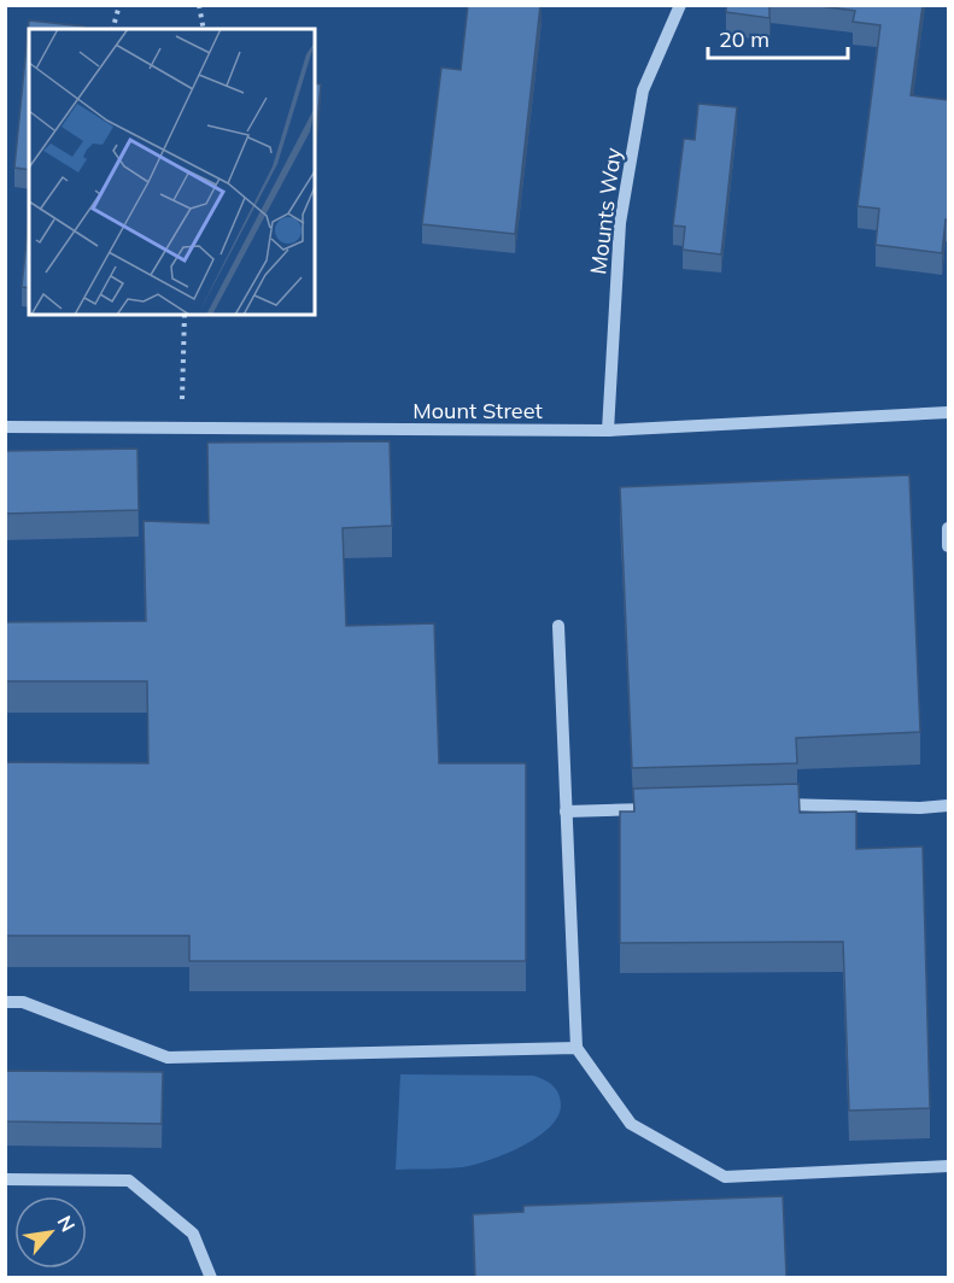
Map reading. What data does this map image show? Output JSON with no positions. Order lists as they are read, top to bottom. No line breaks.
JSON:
{"streets":{"street":["Mounts Way","Mount Street"]},"crossings":[["Mounts Way","Mount Street"]],"scale_bar":"20 m","north":"top right"}
